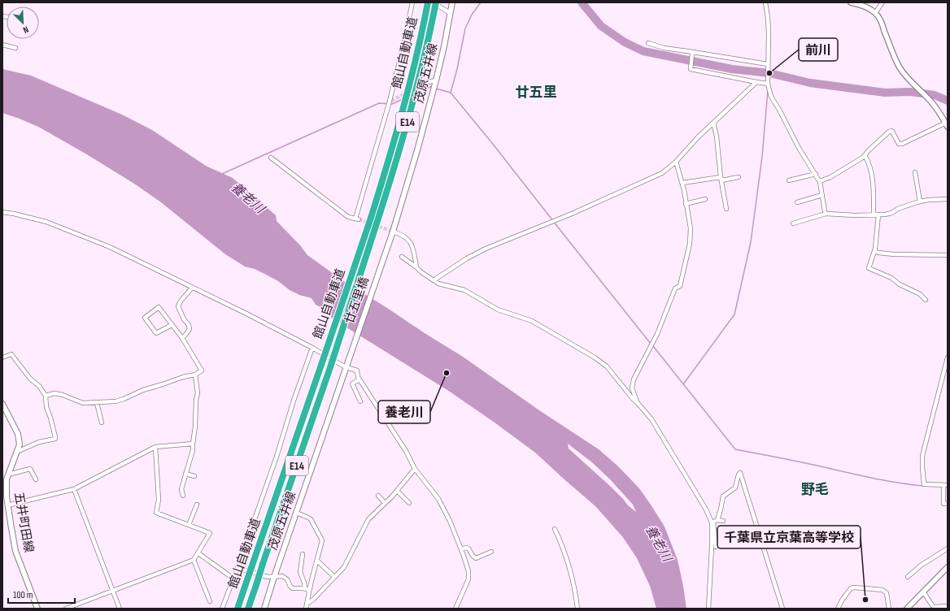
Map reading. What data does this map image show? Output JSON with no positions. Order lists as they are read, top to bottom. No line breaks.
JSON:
{"streets":{"highway":["館山自動車道","E14"],"main road":["茂原五井線","廿五里橋","五井町田線"]},"crossings":[["茂原五井線","廿五里橋"]],"districts":["廿五里","野毛"],"water":["養老川"],"places":["前川","養老川","千葉県立京葉高等学校"],"scale_bar":"100 m","north":"bottom right"}
